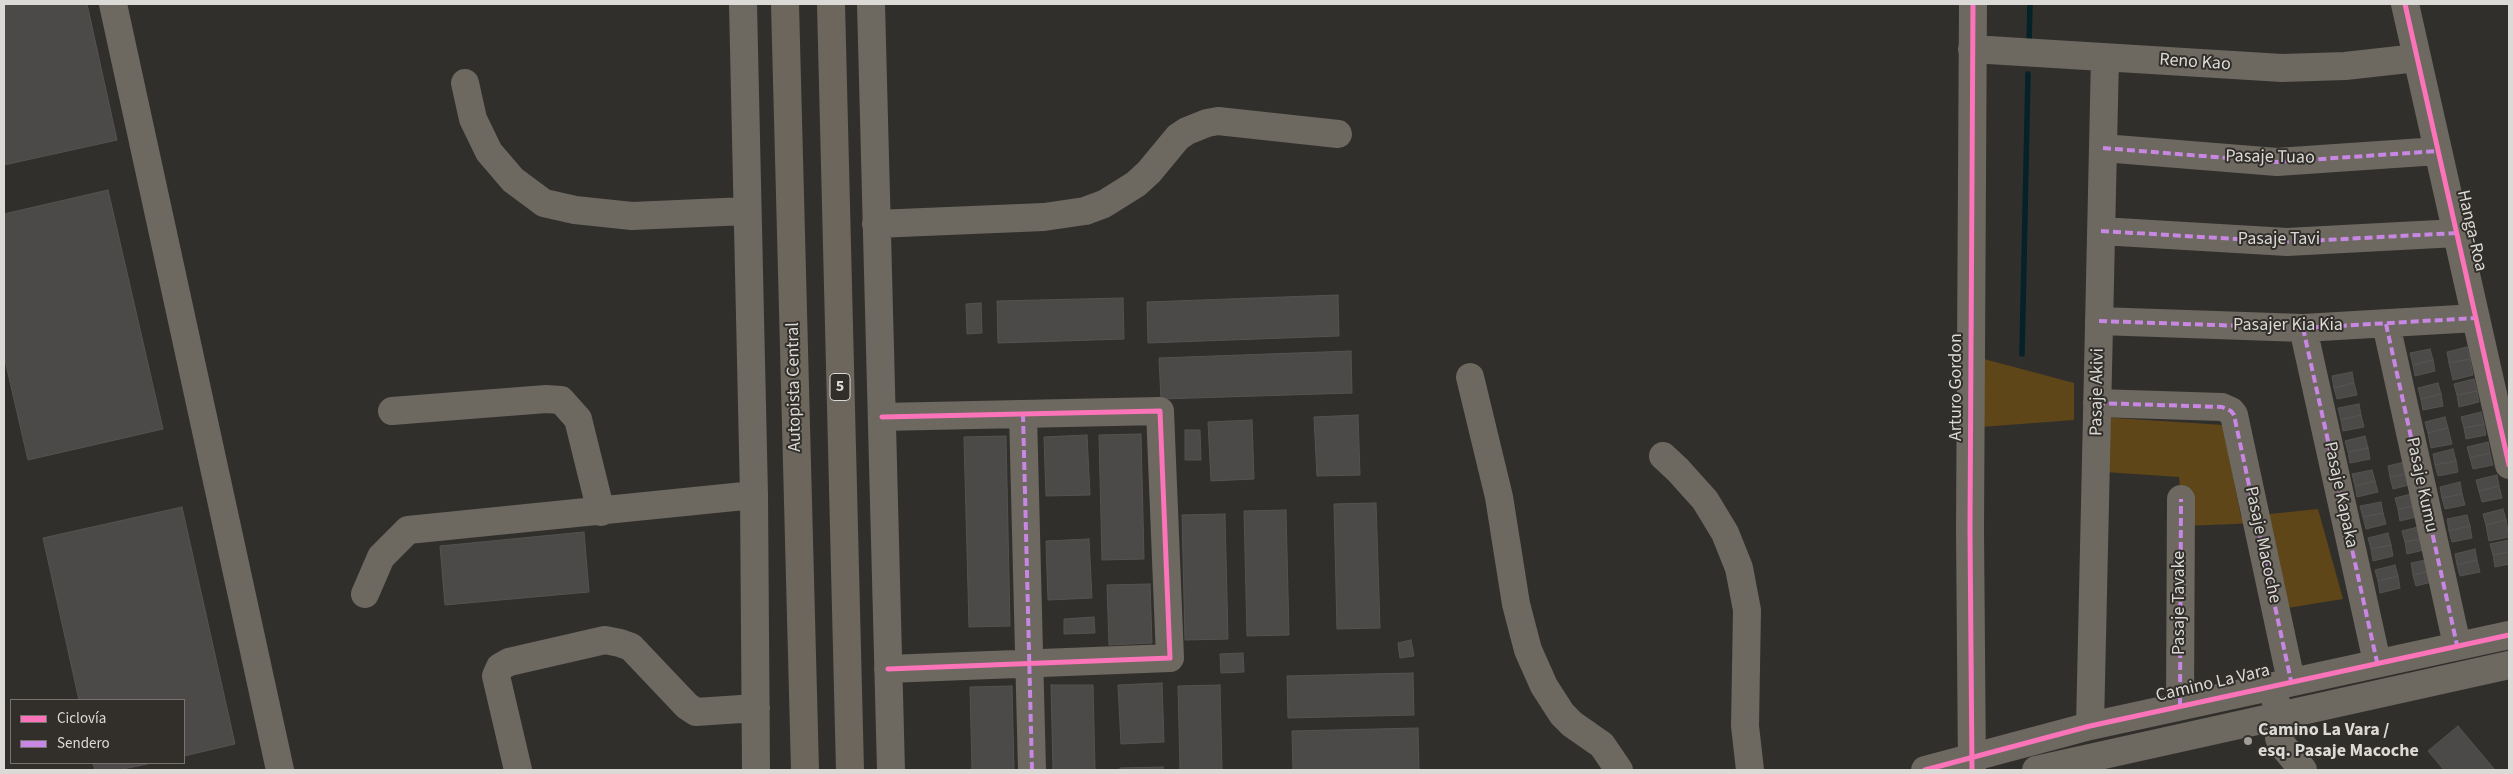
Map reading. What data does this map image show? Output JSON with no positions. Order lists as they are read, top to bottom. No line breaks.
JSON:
{"streets":{"highway":["Autopista Central","5"],"street":["Reno Kao","Pasaje Tuao","Hanga-Roa","Pasaje Tavi","Pasajer Kia Kia","Arturo Gordon","Pasaje Akivi","Pasaje Kumu","Pasaje Kapaka","Pasaje Macoche","Pasaje Tavake","Camino La Vara"]},"crossings":[["Reno Kao","Hanga-Roa"],["Reno Kao","Arturo Gordon"],["Reno Kao","Pasaje Akivi"],["Pasaje Tuao","Hanga-Roa"],["Pasaje Tuao","Pasaje Akivi"],["Hanga-Roa","Pasaje Tavi"],["Hanga-Roa","Pasajer Kia Kia"],["Pasaje Tavi","Pasaje Akivi"],["Pasajer Kia Kia","Pasaje Akivi"],["Pasajer Kia Kia","Pasaje Kumu"],["Pasajer Kia Kia","Pasaje Kapaka"],["Arturo Gordon","Camino La Vara"],["Pasaje Akivi","Pasaje Macoche"],["Pasaje Akivi","Camino La Vara"],["Pasaje Kumu","Camino La Vara"],["Pasaje Kapaka","Camino La Vara"],["Pasaje Macoche","Camino La Vara"],["Pasaje Tavake","Camino La Vara"]],"places":["Camino La Vara / esq. Pasaje Macoche"],"legend":["Ciclovía","Sendero"]}
